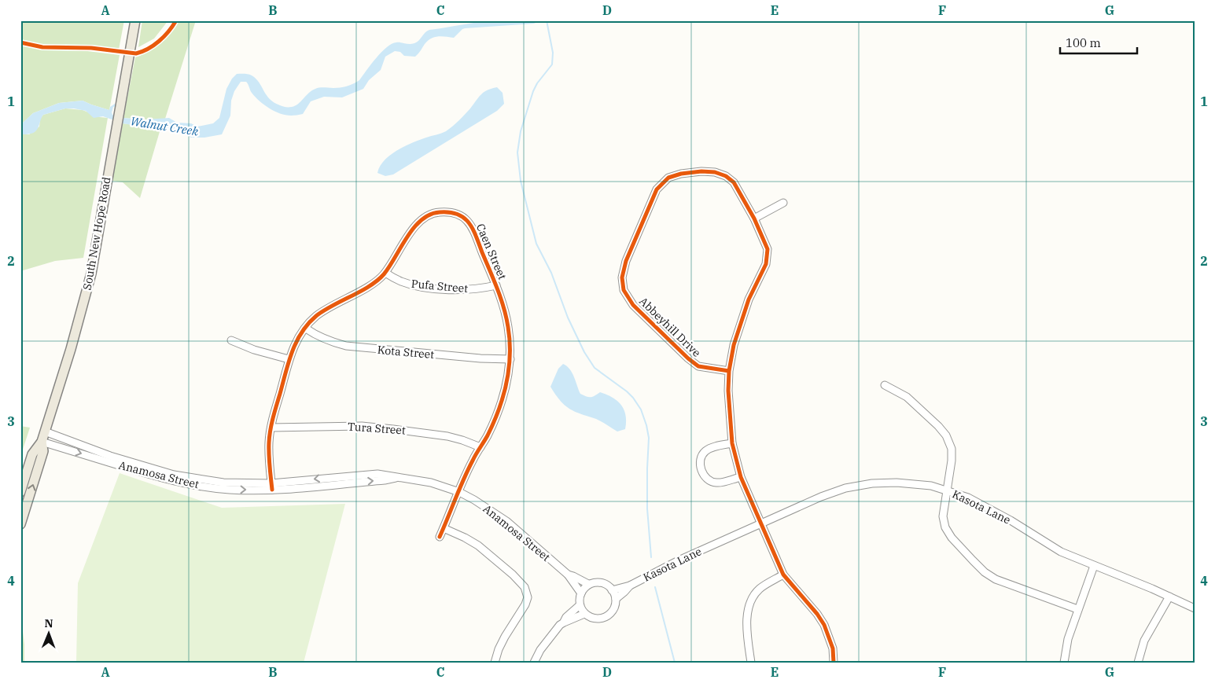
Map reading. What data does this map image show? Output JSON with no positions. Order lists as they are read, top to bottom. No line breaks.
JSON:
{"streets":{"main road":["South New Hope Road"],"street":["Caen Street","Pufa Street","Abbeyhill Drive","Kota Street","Tura Street","Anamosa Street","Kasota Lane"]},"crossings":[["South New Hope Road","Anamosa Street"],["Caen Street","Pufa Street"],["Caen Street","Kota Street"],["Caen Street","Tura Street"],["Caen Street","Anamosa Street"],["Abbeyhill Drive","Kasota Lane"],["Anamosa Street","Kasota Lane"]],"water":["Walnut Creek"],"scale_bar":"100 m","north":"top","grid":{"columns":["A","B","C","D","E","F","G"],"rows":["1","2","3","4"]}}
